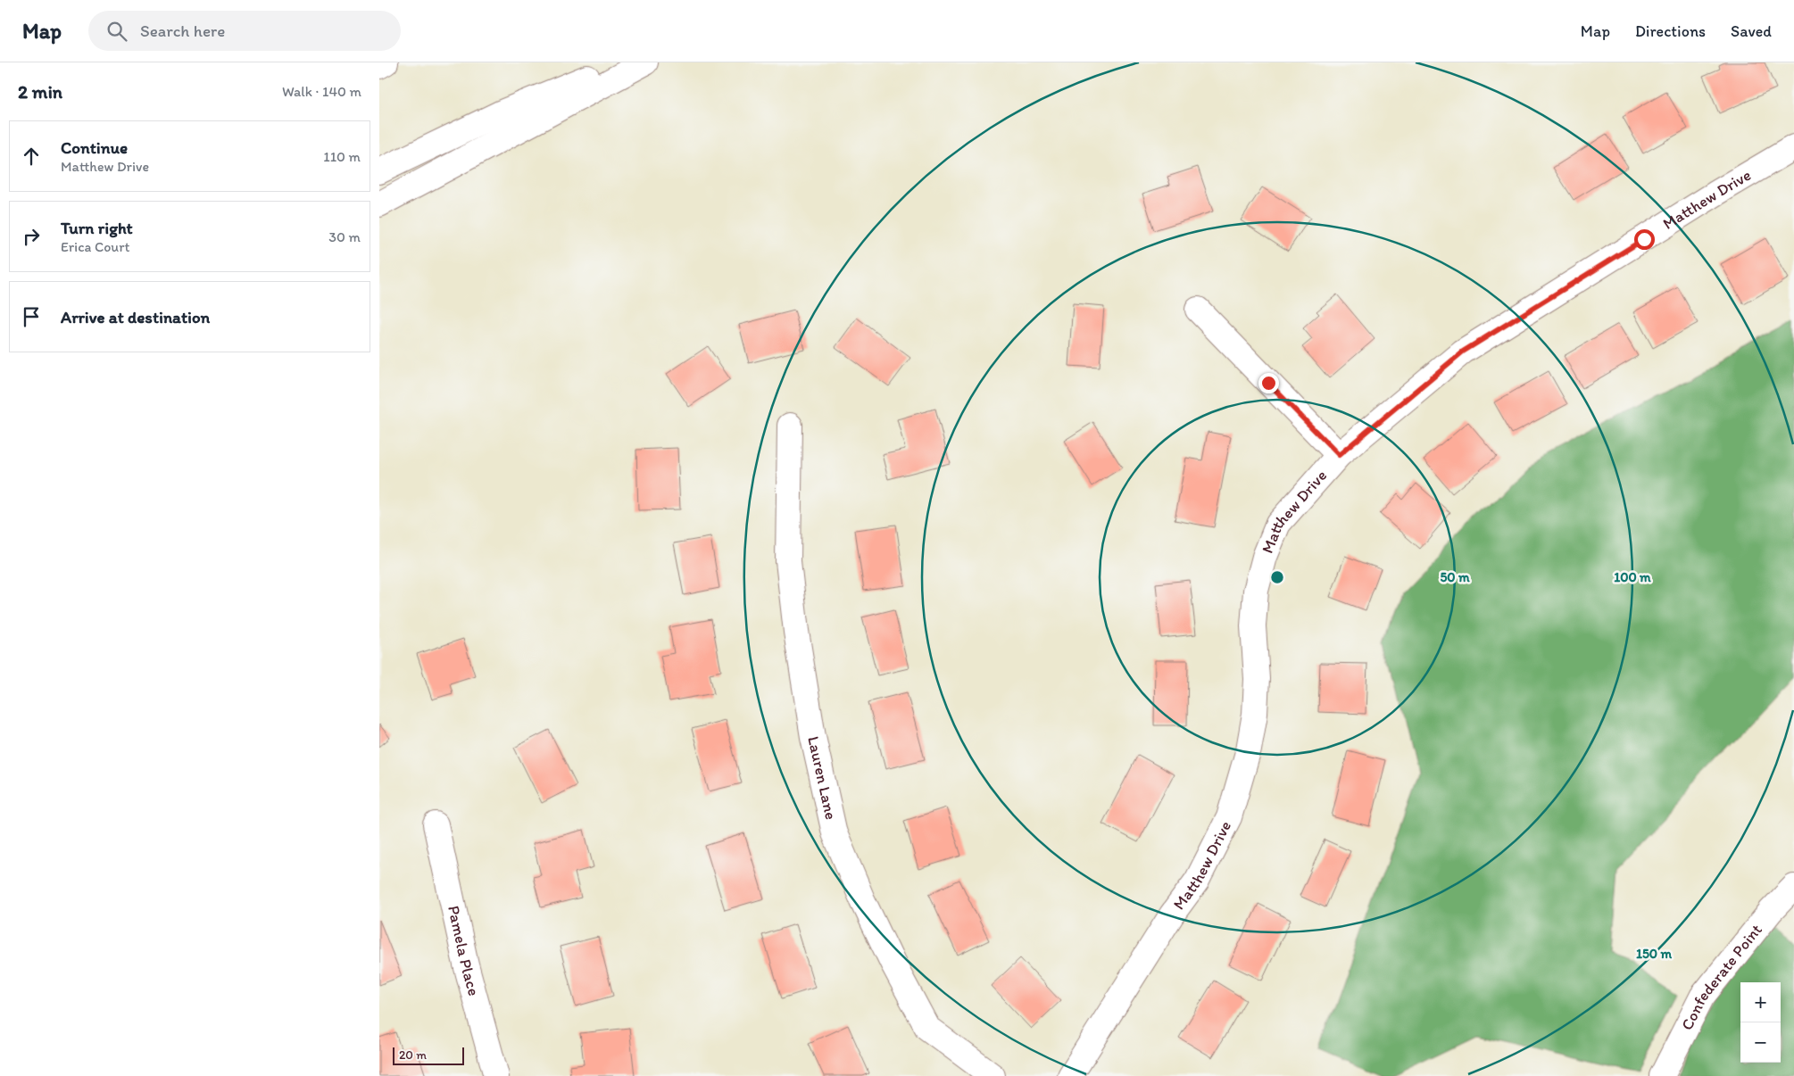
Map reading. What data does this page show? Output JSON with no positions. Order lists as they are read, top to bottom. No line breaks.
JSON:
{"streets":{"main road":["Matthew Drive","Lauren Lane","Pamela Place","Confederate Point"]},"scale_bar":"20 m","page":{"header":"Map","search":"Search here","nav":["Map","Directions","Saved"],"heading":["2 min","Walk · 140 m"],"list":[["Continue","Matthew Drive","110 m"],["Turn right","Erica Court","30 m"],"Arrive at destination"],"map_buttons":["+","−"],"scale":"20 m"},"rings":["50 m","100 m","150 m"]}
